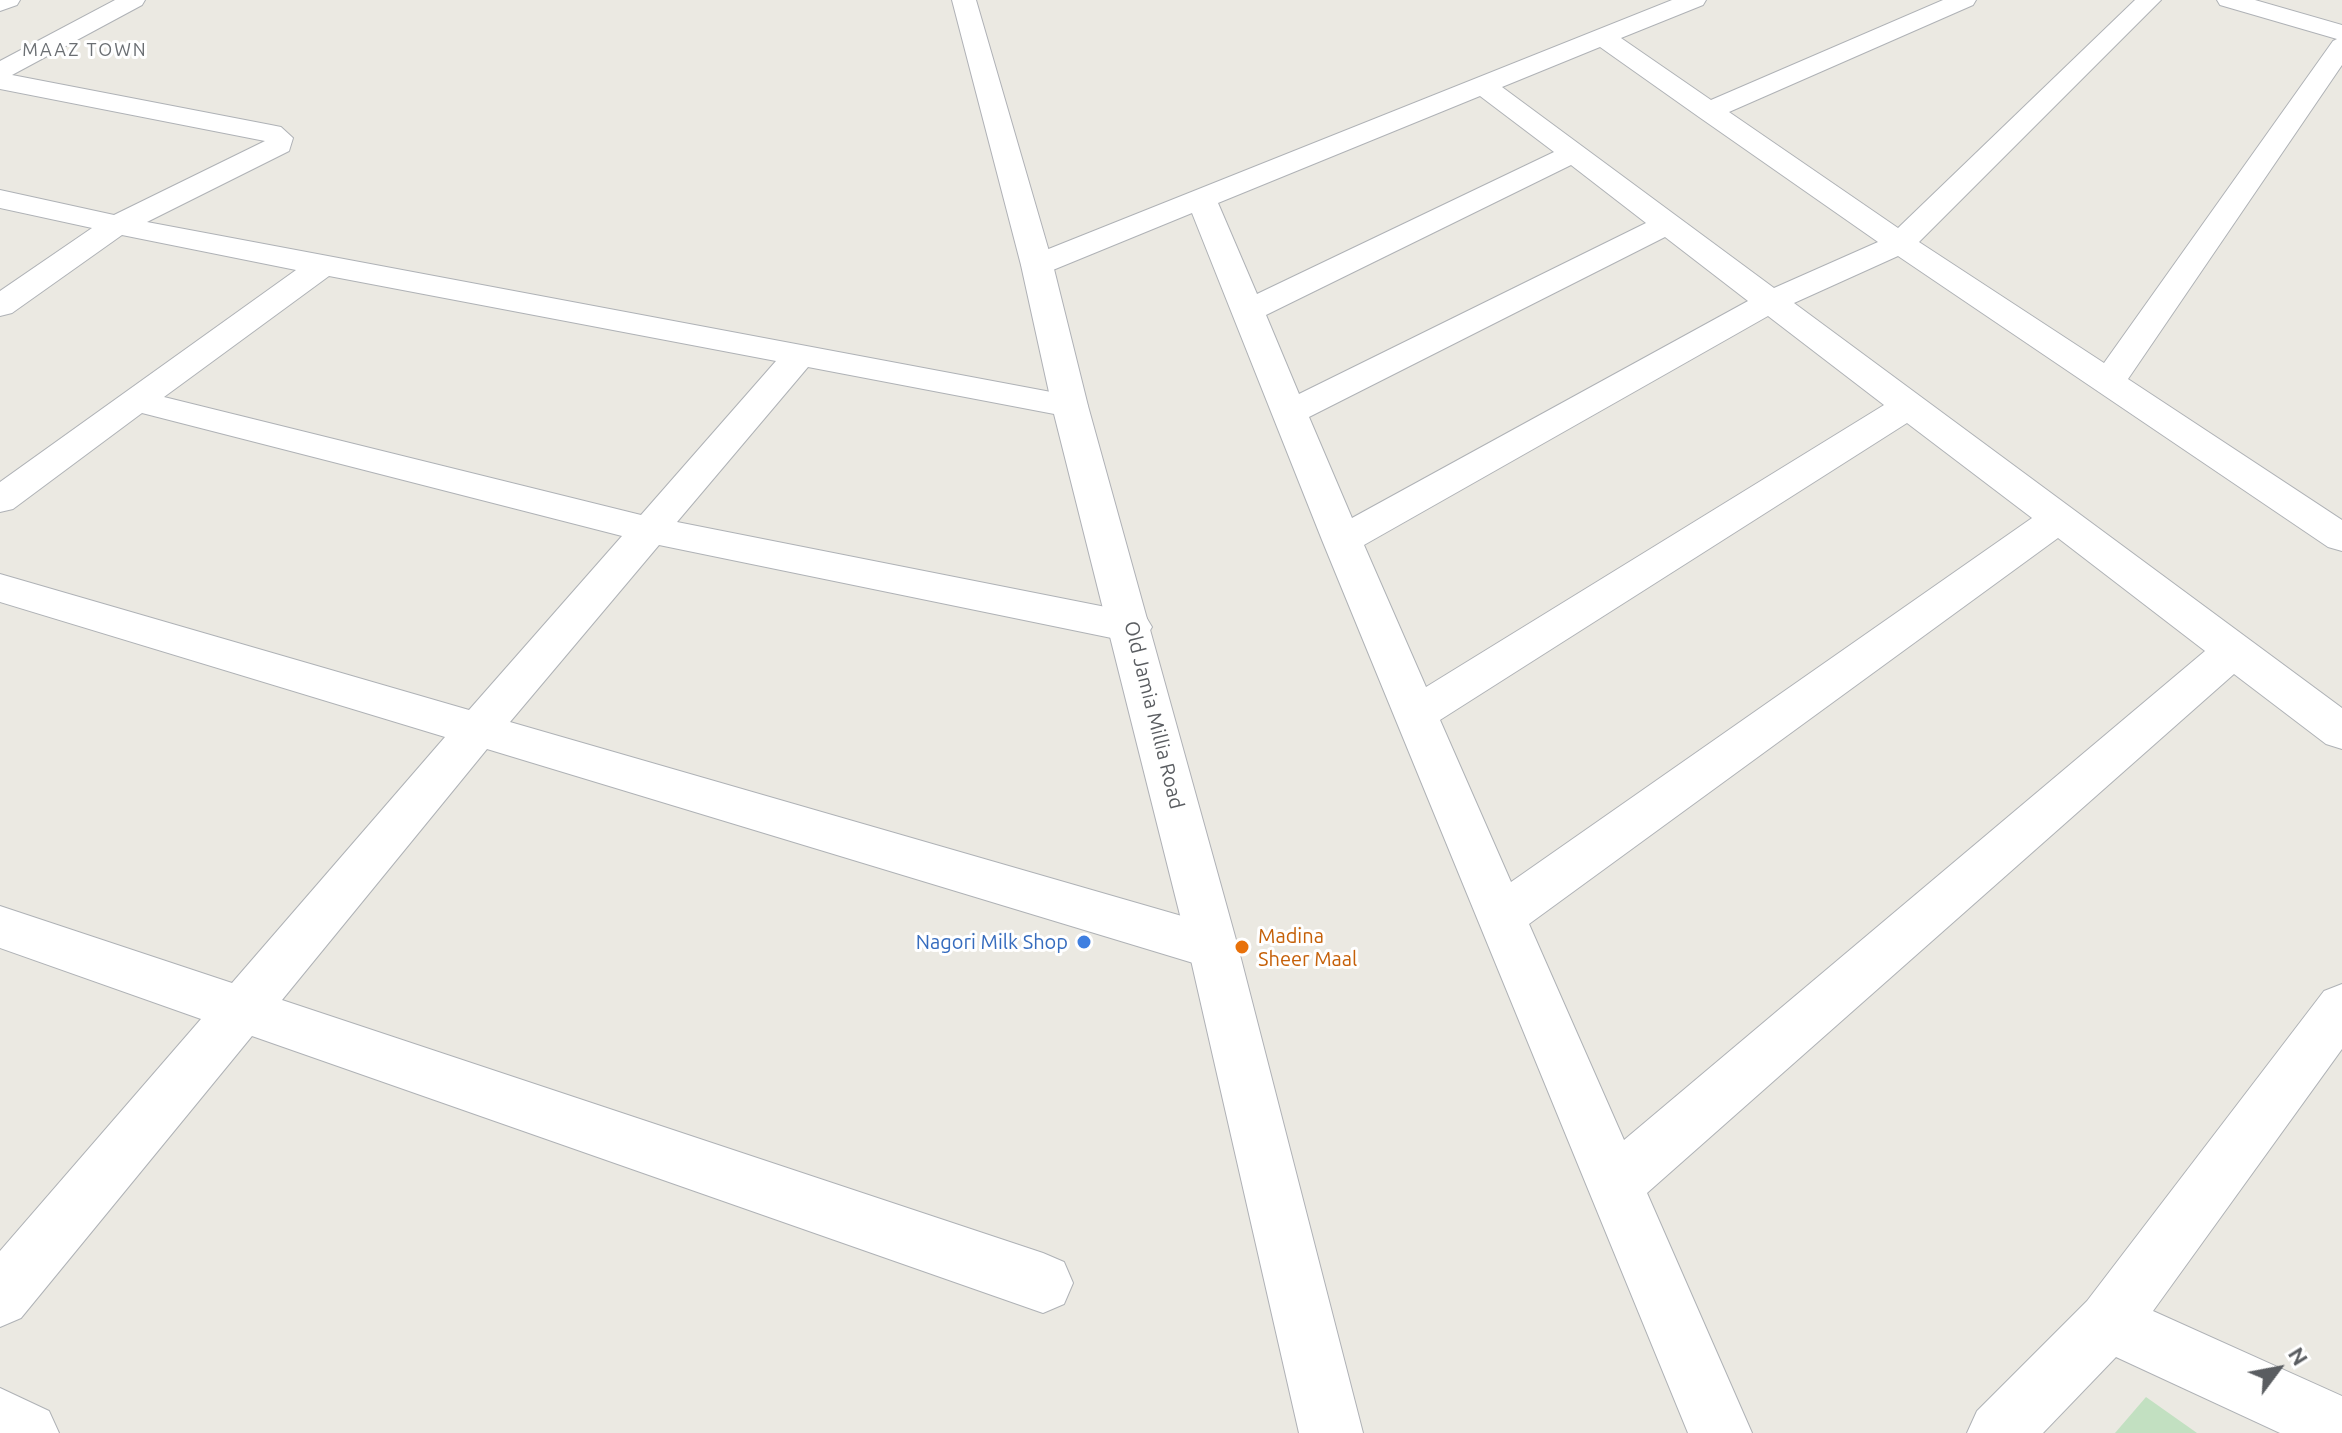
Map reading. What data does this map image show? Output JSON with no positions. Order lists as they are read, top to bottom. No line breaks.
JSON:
{"streets":{"street":["Old Jamia Millia Road"]},"districts":["MAAZ TOWN"],"places":["Nagori Milk Shop","Madina Sheer Maal"],"north":"top right"}
